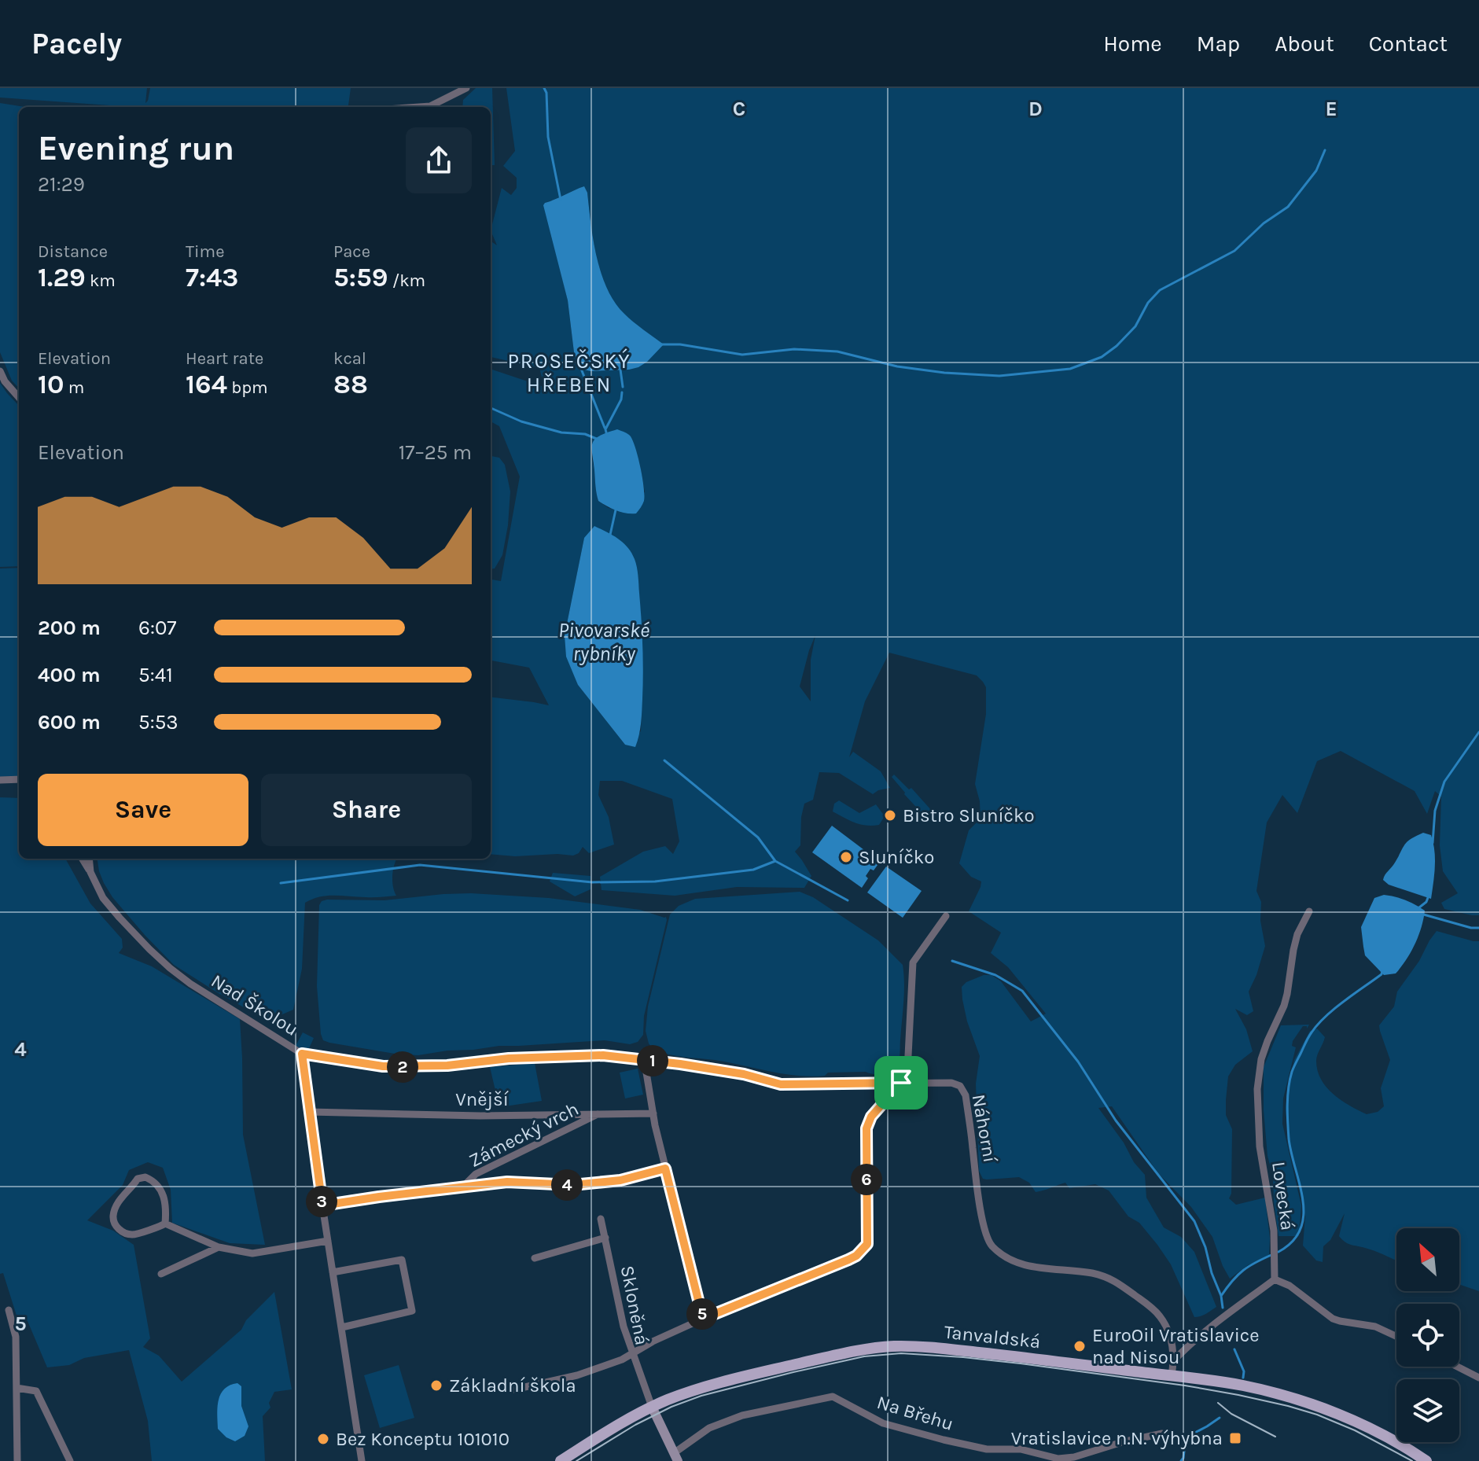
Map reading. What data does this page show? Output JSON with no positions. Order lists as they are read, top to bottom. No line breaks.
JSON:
{"streets":{"main road":["Tanvaldská"],"street":["Nad Školou","Vnější","Náhorní","Zámecký vrch","Lovecká","Skloněná","Na Břehu"]},"crossings":[["Nad Školou","Vnější"],["Nad Školou","Náhorní"],["Nad Školou","Zámecký vrch"],["Vnější","Zámecký vrch"],["Náhorní","Tanvaldská"]],"districts":["PROSEČSKÝ HŘEBEN"],"water":["Pivovarské rybníky"],"places":{"other":["Bistro Sluníčko","Sluníčko","EuroOil Vratislavice nad Nisou","Základní škola","Bez Konceptu 101010"],"transit":["Vratislavice n.N. výhybna"]},"north":"top left","page":{"header":"Pacely","nav":["Home","Map","About","Contact"],"heading":["Evening run","21:29"],"stats":[["Distance","1.29 km"],["Time","7:43"],["Pace","5:59 /km"],["Elevation","10 m"],["Heart rate","164 bpm"],["kcal","88"]],"chart":["Elevation","17–25 m"],"list":[{"name":"200 m","note":"6:07"},{"name":"400 m","note":"5:41"},{"name":"600 m","note":"5:53"}],"buttons":["Save","Share"],"pins":["1","2","6","4","3","5"]},"grid":{"columns":["C","D","E"],"rows":["4","5"]}}
